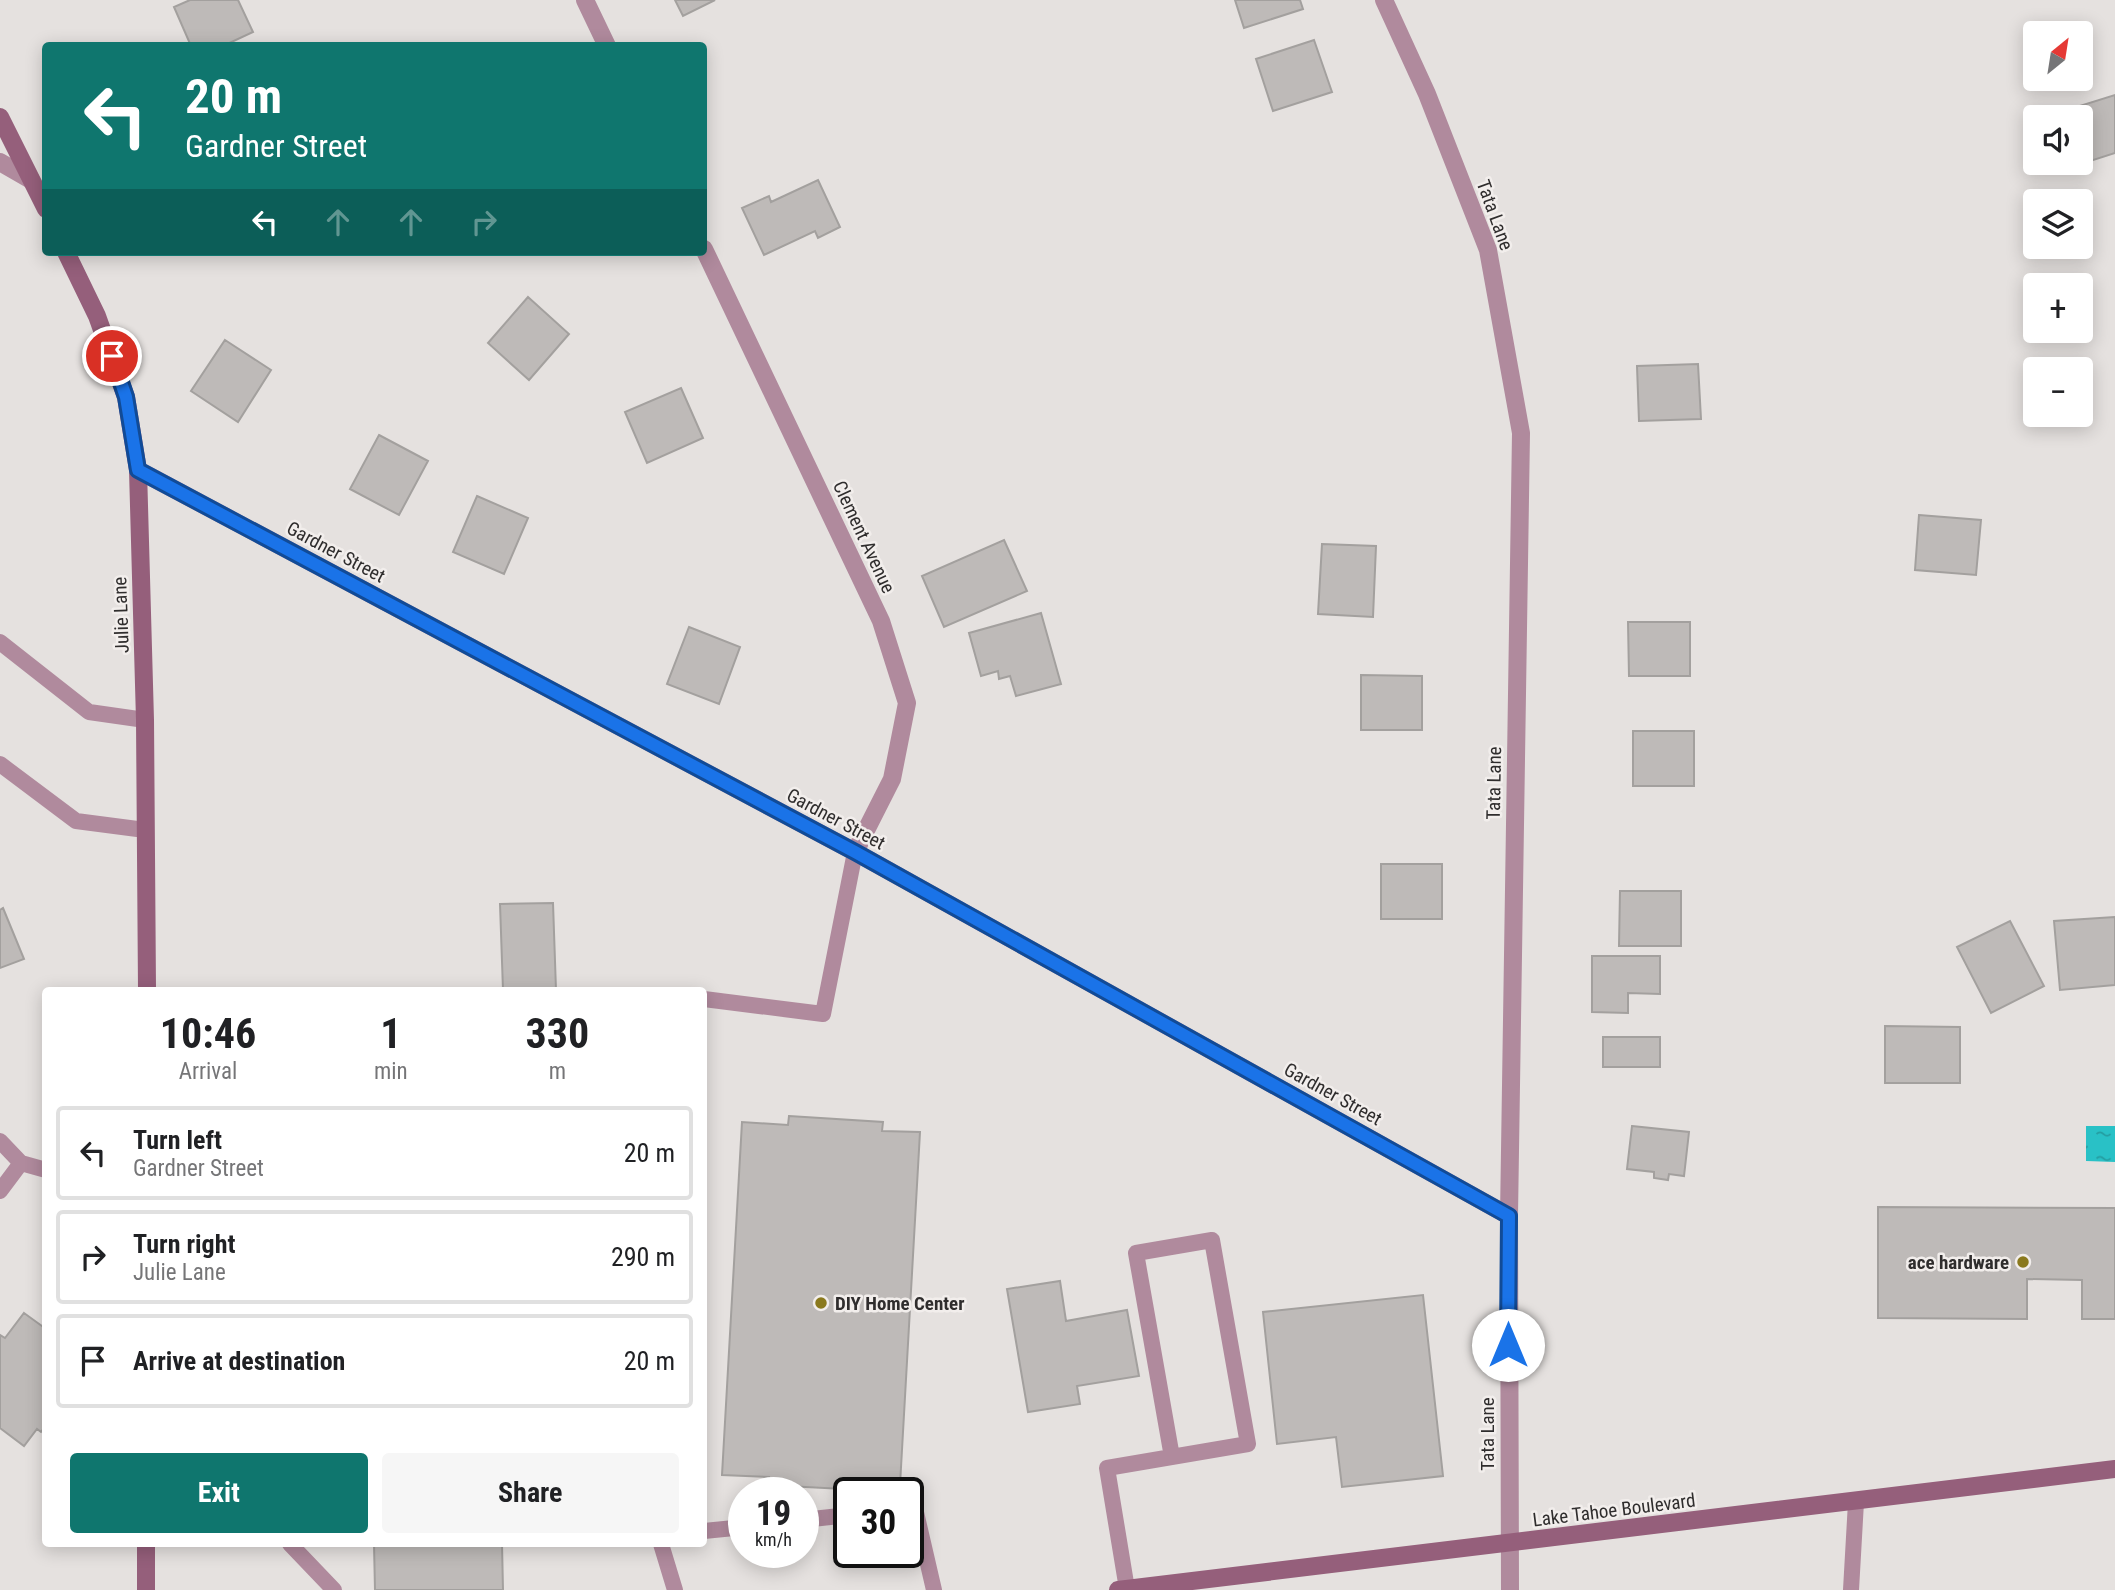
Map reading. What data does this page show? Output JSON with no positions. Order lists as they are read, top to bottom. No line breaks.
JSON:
{"streets":{"main road":["Julie Lane","Lake Tahoe Boulevard"],"street":["Tata Lane","Clement Avenue","Gardner Street"]},"crossings":[["Tata Lane","Gardner Street"],["Tata Lane","Lake Tahoe Boulevard"],["Clement Avenue","Gardner Street"],["Gardner Street","Julie Lane"]],"places":["ace hardware","DIY Home Center"],"north":"top right","page":{"map_buttons":["+","−"],"turn":["20 m","Gardner Street"],"eta":["10:46","Arrival","1","min","330","m"],"list":[{"name":"Turn left","note":"Gardner Street","value":"20 m"},{"name":"Turn right","note":"Julie Lane","value":"290 m"},{"name":"Arrive at destination","value":"20 m"}],"buttons":["Exit","Share"],"speed":"19 km/h","limit":"30"}}
